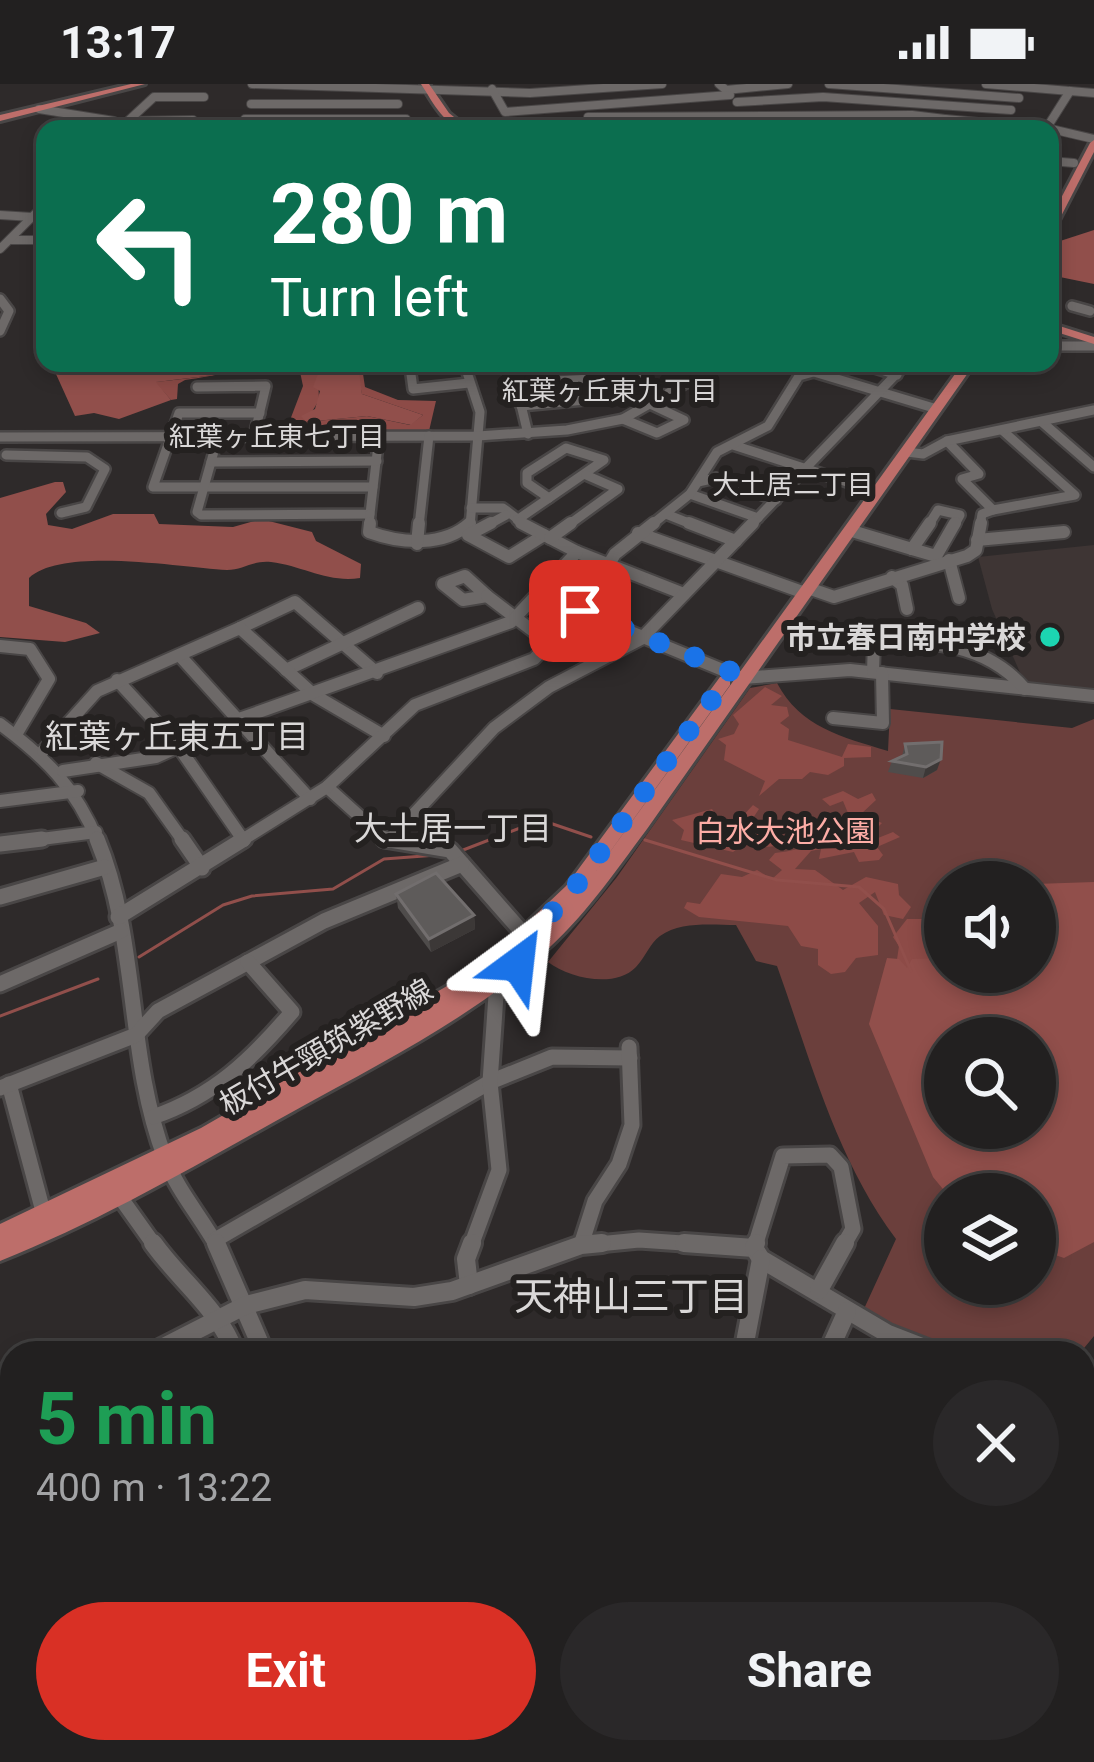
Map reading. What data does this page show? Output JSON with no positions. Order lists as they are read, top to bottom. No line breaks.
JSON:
{"streets":{"main road":["板付牛頸筑紫野線"]},"districts":["紅葉ヶ丘東九丁目","紅葉ヶ丘東七丁目","大土居二丁目","紅葉ヶ丘東五丁目","大土居一丁目","天神山三丁目"],"parks":["白水大池公園"],"places":["市立春日南中学校"],"page":{"status":"13:17","turn":["280 m","Turn left"],"heading":["5 min","400 m · 13:22"],"buttons":["Exit","Share"]}}
